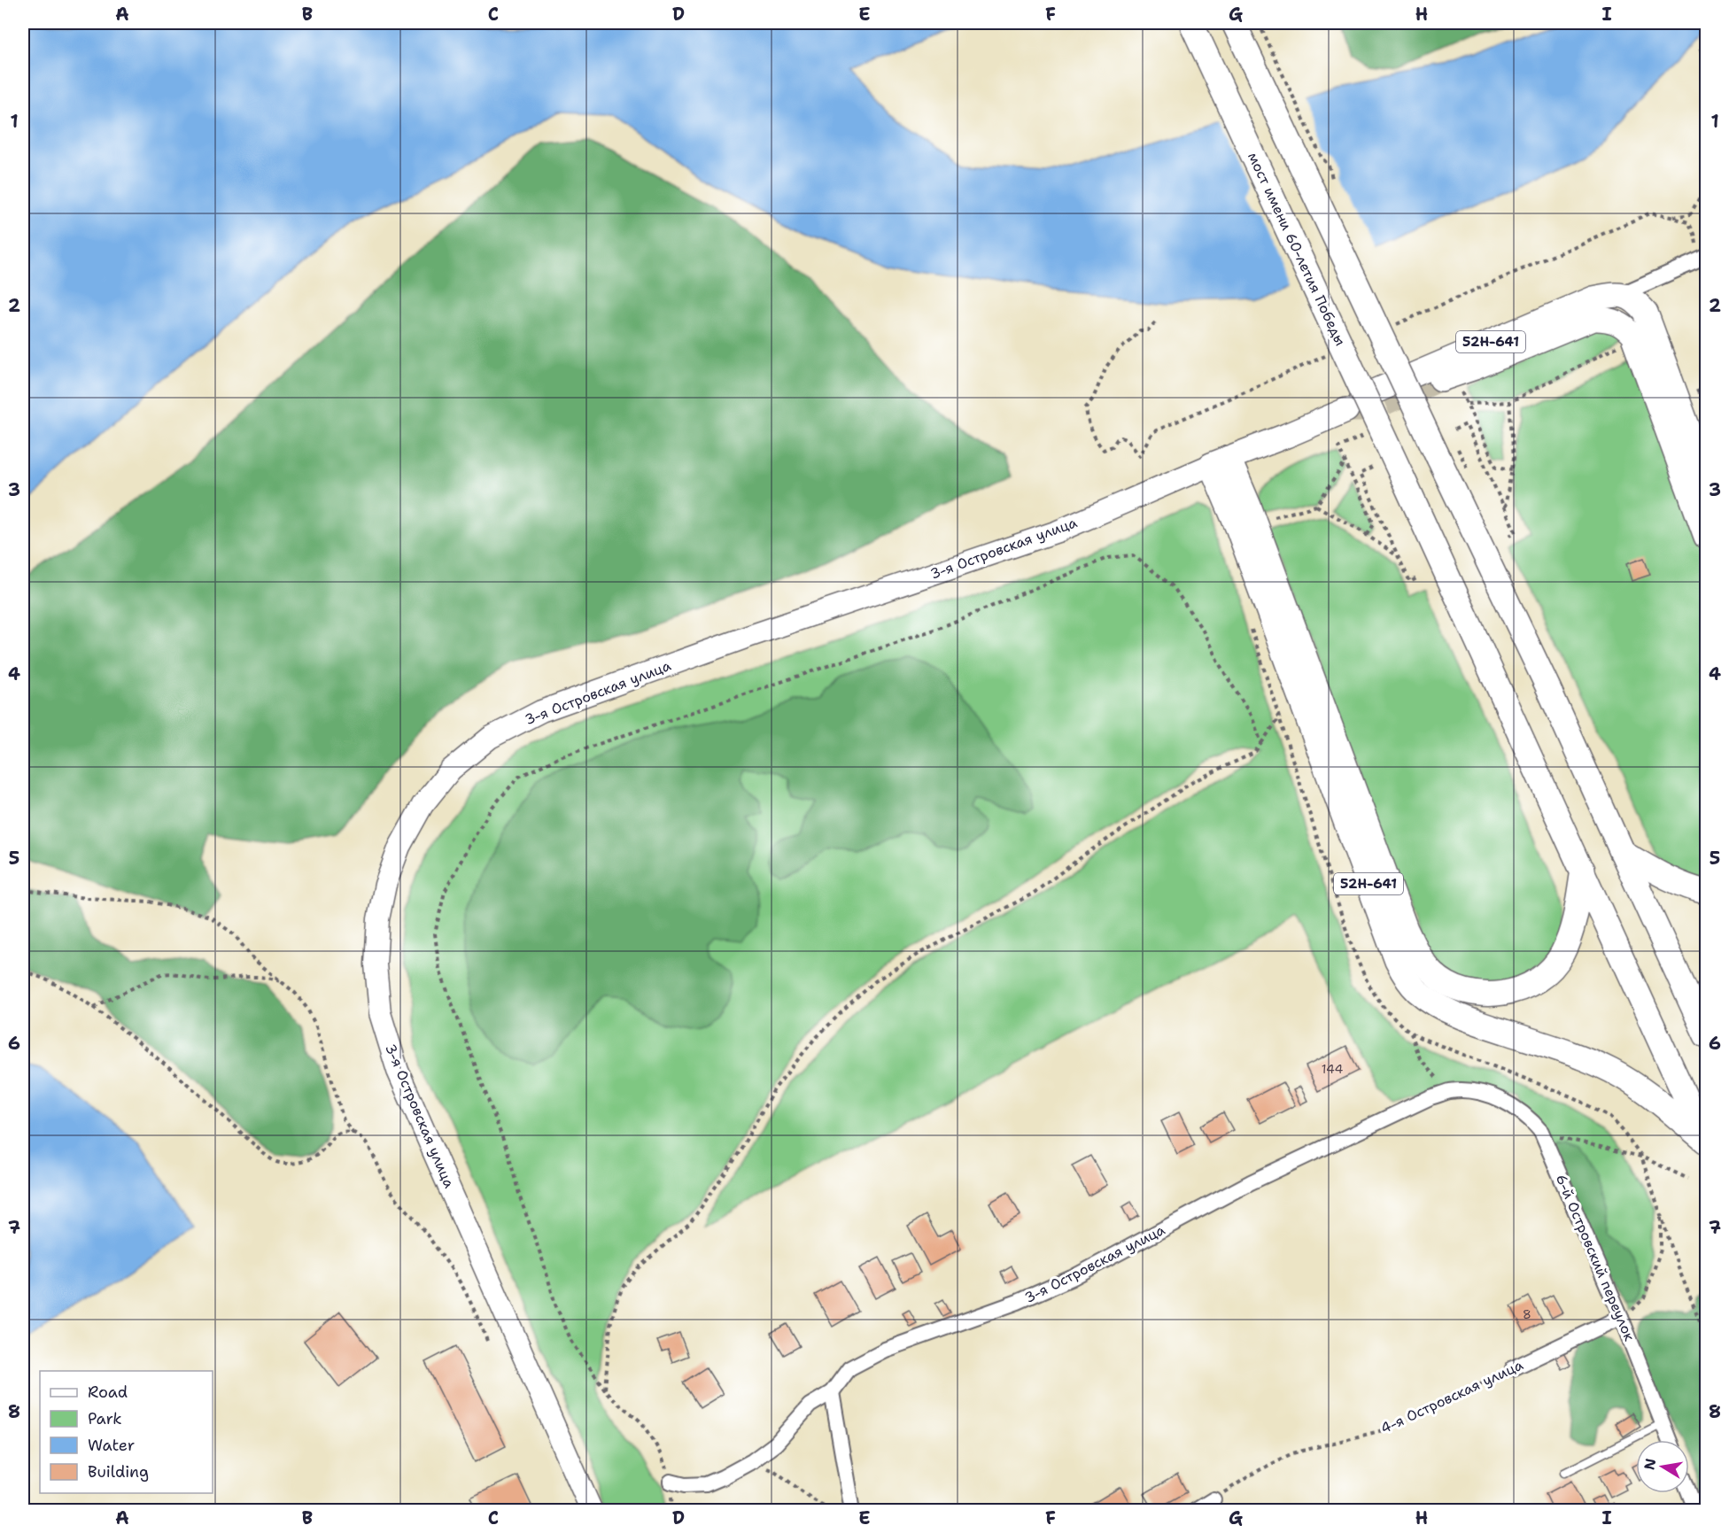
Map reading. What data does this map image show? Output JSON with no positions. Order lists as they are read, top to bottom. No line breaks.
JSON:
{"streets":{"main road":["мост имени 60-летия Победы","52Н-641","3-я Островская улица"],"street":["6-й Островский переулок","4-я Островская улица"]},"crossings":[["мост имени 60-летия Победы","52Н-641"],["52Н-641","3-я Островская улица"],["3-я Островская улица","6-й Островский переулок"],["6-й Островский переулок","4-я Островская улица"]],"house_numbers":["144","8"],"legend":["Road","Park","Water","Building"],"north":"left","grid":{"columns":["A","B","C","D","E","F","G","H","I"],"rows":["1","2","3","4","5","6","7","8"]}}
